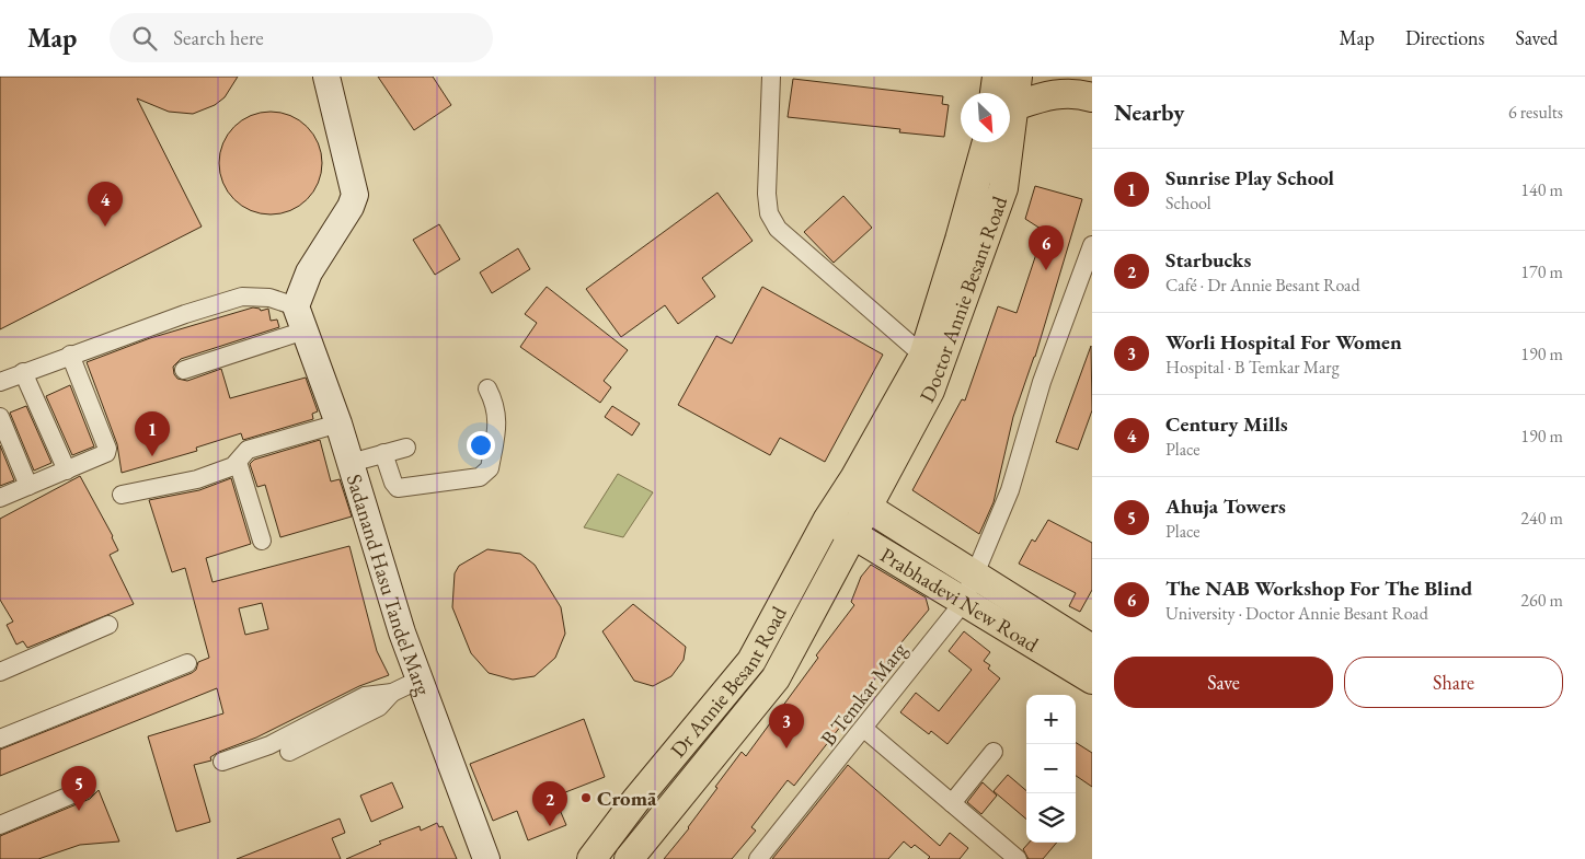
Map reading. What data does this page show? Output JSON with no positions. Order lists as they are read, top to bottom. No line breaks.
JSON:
{"streets":{"main road":["Doctor Annie Besant Road","Prabhadevi New Road","Dr Annie Besant Road"],"street":["Sadanand Hasu Tandel Marg","B Temkar Marg"]},"crossings":[["Doctor Annie Besant Road","Prabhadevi New Road"],["Doctor Annie Besant Road","Dr Annie Besant Road"],["Prabhadevi New Road","Dr Annie Besant Road"],["Prabhadevi New Road","B Temkar Marg"]],"places":["Cromā"],"north":"bottom right","page":{"header":"Map","search":"Search here","nav":["Map","Directions","Saved"],"heading":["Nearby","6 results"],"list":[{"mark":"1","name":"Sunrise Play School","note":"School","value":"140 m"},{"mark":"2","name":"Starbucks","note":"Café · Dr Annie Besant Road","value":"170 m"},{"mark":"3","name":"Worli Hospital For Women","note":"Hospital · B Temkar Marg","value":"190 m"},{"mark":"4","name":"Century Mills","note":"Place","value":"190 m"},{"mark":"5","name":"Ahuja Towers","note":"Place","value":"240 m"},{"mark":"6","name":"The NAB Workshop For The Blind","note":"University · Doctor Annie Besant Road","value":"260 m"}],"pins":["4","6","1","3","5","2"],"buttons":["Save","Share"],"map_buttons":["+","−"]}}
